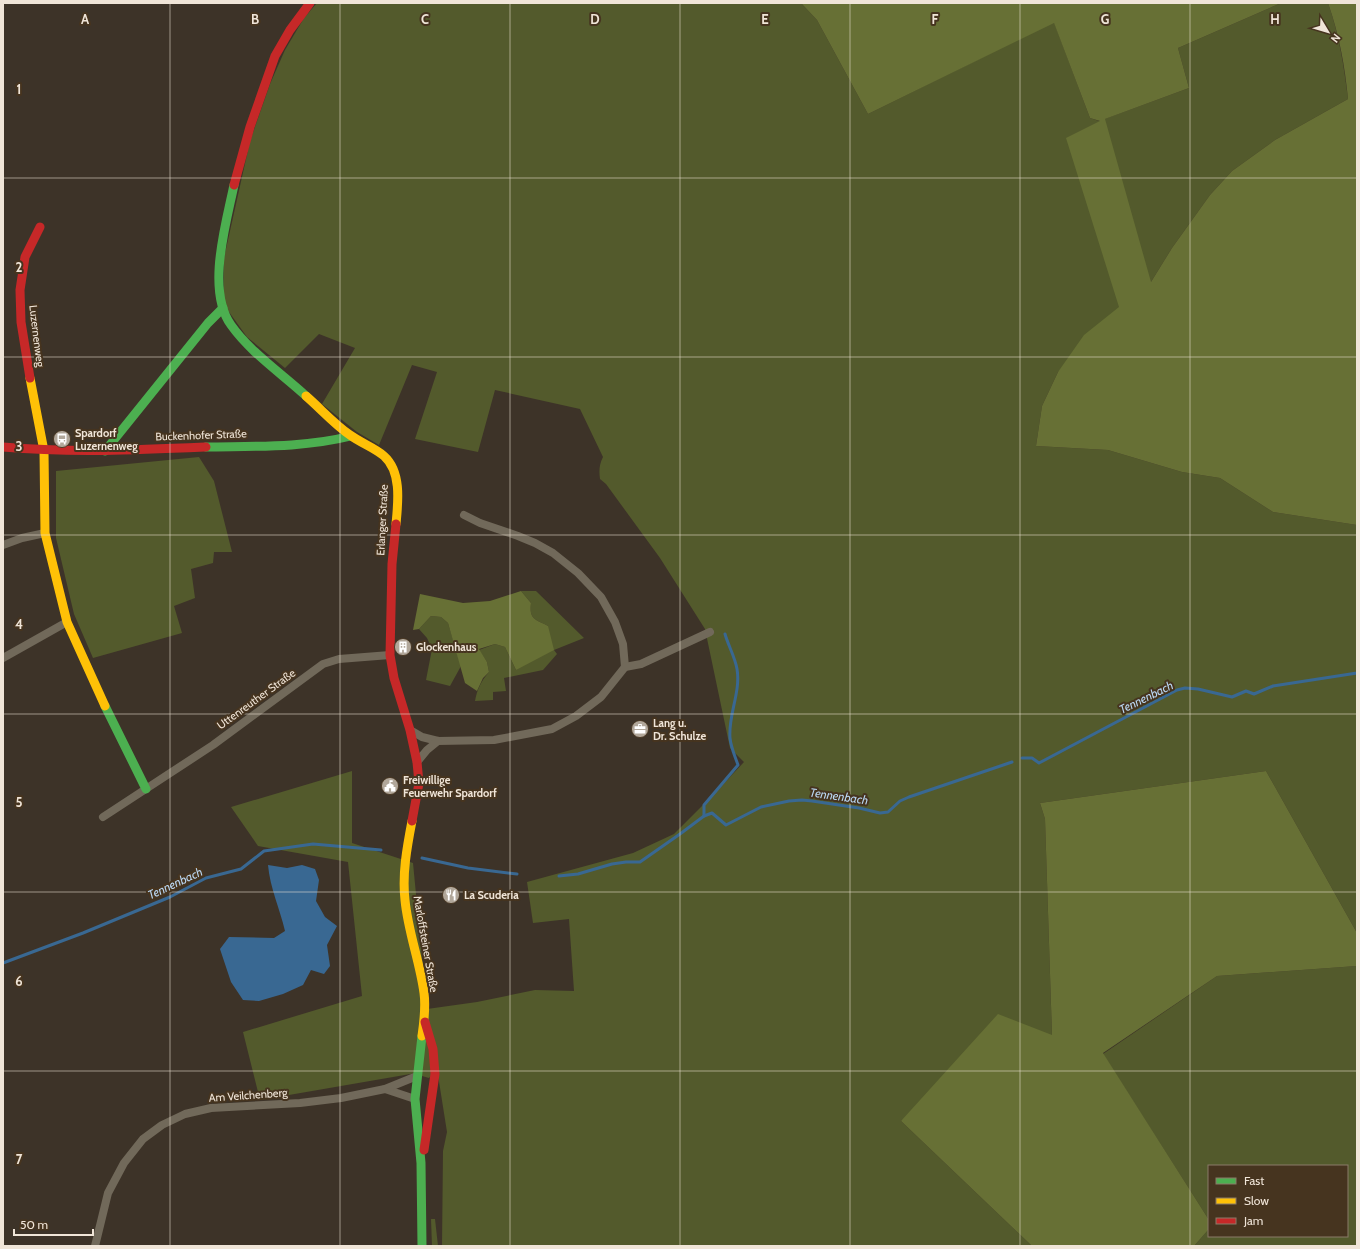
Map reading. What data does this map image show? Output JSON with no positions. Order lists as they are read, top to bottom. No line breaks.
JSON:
{"streets":{"main road":["Luzernenweg","Buckenhofer Straße","Erlanger Straße","Marloffsteiner Straße"],"street":["Uttenreuther Straße","Am Veilchenberg"]},"crossings":[["Luzernenweg","Buckenhofer Straße"],["Buckenhofer Straße","Erlanger Straße"],["Erlanger Straße","Uttenreuther Straße"],["Erlanger Straße","Marloffsteiner Straße"],["Marloffsteiner Straße","Am Veilchenberg"]],"water":["Tennenbach"],"places":{"bus stop":["Spardorf Luzernenweg"],"building":["Glockenhaus"],"office":["Lang u. Dr. Schulze"],"public building":["Freiwillige Feuerwehr Spardorf"],"restaurant":["La Scuderia"]},"legend":["Fast","Slow","Jam"],"scale_bar":"50 m","north":"bottom right","grid":{"columns":["A","B","C","D","E","F","G","H"],"rows":["1","2","3","4","5","6","7"]}}
